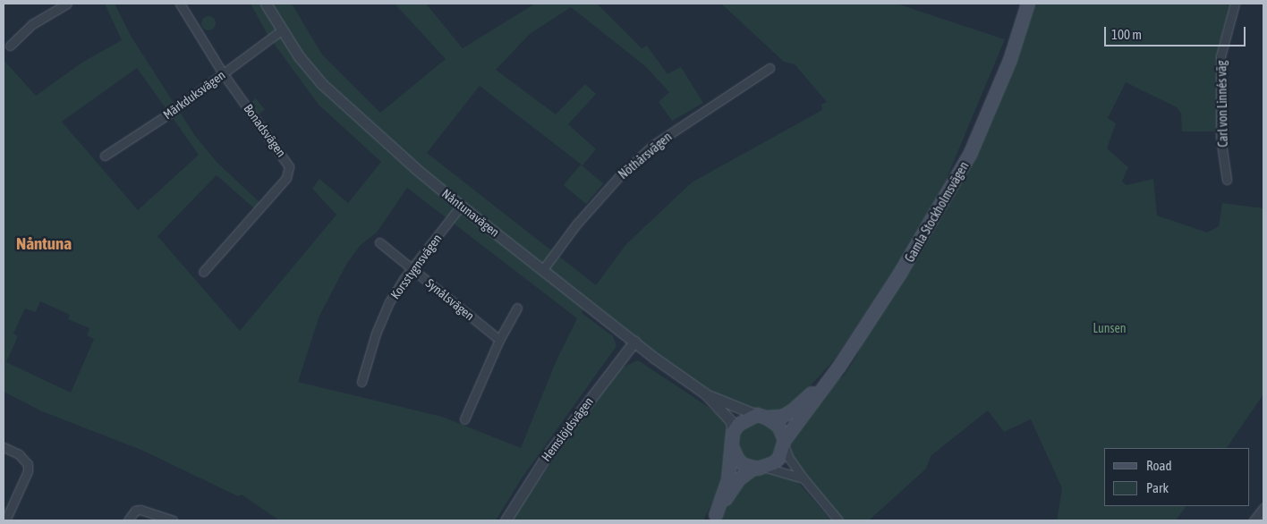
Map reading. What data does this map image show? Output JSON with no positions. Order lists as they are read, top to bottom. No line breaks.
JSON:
{"streets":{"main road":["Gamla Stockholmsvägen"],"street":["Märkduksvägen","Carl von Linnés väg","Bonadsvägen","Nöthårsvägen","Nåntunavägen","Korsstygnsvägen","Synålsvägen","Hemslöjdsvägen"]},"crossings":[["Märkduksvägen","Bonadsvägen"],["Märkduksvägen","Nåntunavägen"],["Nöthårsvägen","Nåntunavägen"],["Gamla Stockholmsvägen","Nåntunavägen"],["Nåntunavägen","Korsstygnsvägen"],["Nåntunavägen","Hemslöjdsvägen"],["Korsstygnsvägen","Synålsvägen"]],"districts":["Nåntuna"],"parks":["Lunsen"],"legend":["Road","Park"],"scale_bar":"100 m"}
